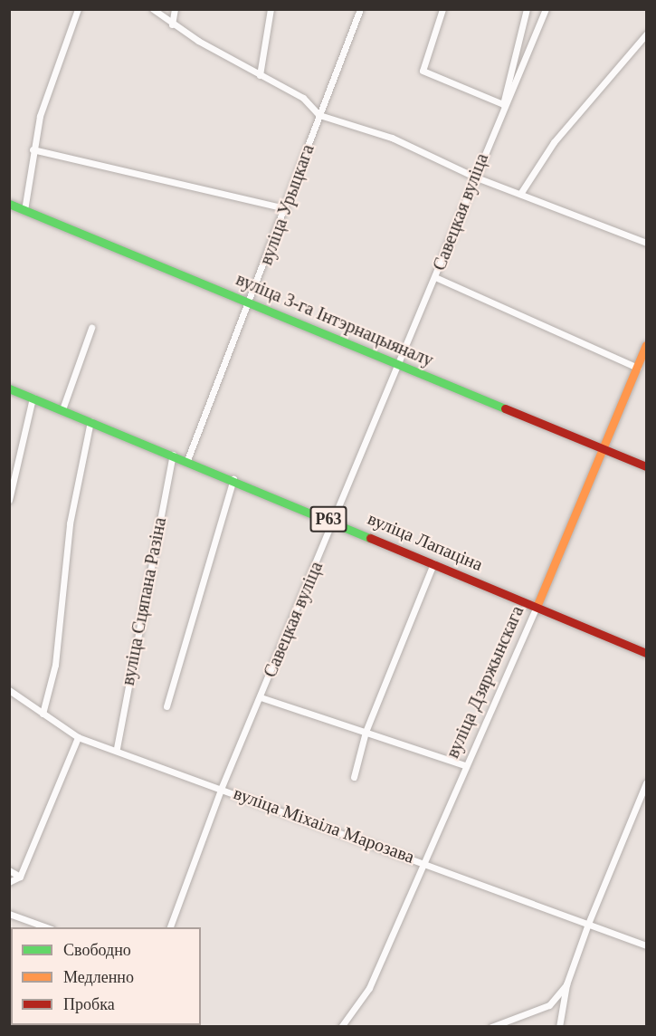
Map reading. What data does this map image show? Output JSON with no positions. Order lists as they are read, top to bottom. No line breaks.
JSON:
{"streets":{"main road":["вуліца 3-га Інтэрнацыяналу","Р63","вуліца Лапаціна","вуліца Дзяржынскага"],"street":["вуліца Урыцкага","Савецкая вуліца","вуліца Сцяпана Разіна","вуліца Міхаіла Марозава"]},"crossings":[["вуліца Урыцкага","вуліца 3-га Інтэрнацыяналу"],["вуліца Урыцкага","вуліца Лапаціна"],["Савецкая вуліца","вуліца 3-га Інтэрнацыяналу"],["Савецкая вуліца","вуліца Лапаціна"],["Савецкая вуліца","вуліца Міхаіла Марозава"],["вуліца 3-га Інтэрнацыяналу","вуліца Дзяржынскага"],["вуліца Лапаціна","вуліца Сцяпана Разіна"],["вуліца Лапаціна","вуліца Дзяржынскага"],["вуліца Сцяпана Разіна","вуліца Міхаіла Марозава"],["вуліца Дзяржынскага","вуліца Міхаіла Марозава"]],"legend":["Свободно","Медленно","Пробка"]}
